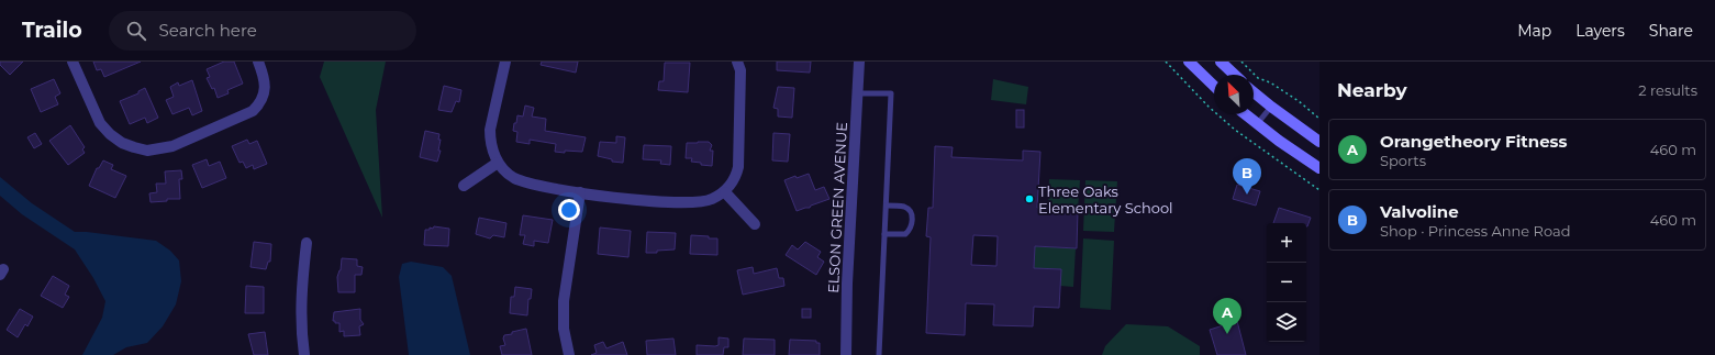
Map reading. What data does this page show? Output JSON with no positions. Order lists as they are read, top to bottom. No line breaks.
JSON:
{"streets":{"street":["ELSON GREEN AVENUE"]},"places":["Three Oaks Elementary School"],"north":"top left","page":{"header":"Trailo","search":"Search here","nav":["Map","Layers","Share"],"heading":["Nearby","2 results"],"list":[{"mark":"A","name":"Orangetheory Fitness","note":"Sports","value":"460 m"},{"mark":"B","name":"Valvoline","note":"Shop · Princess Anne Road","value":"460 m"}],"pins":["B","A"],"map_buttons":["+","−"]}}
